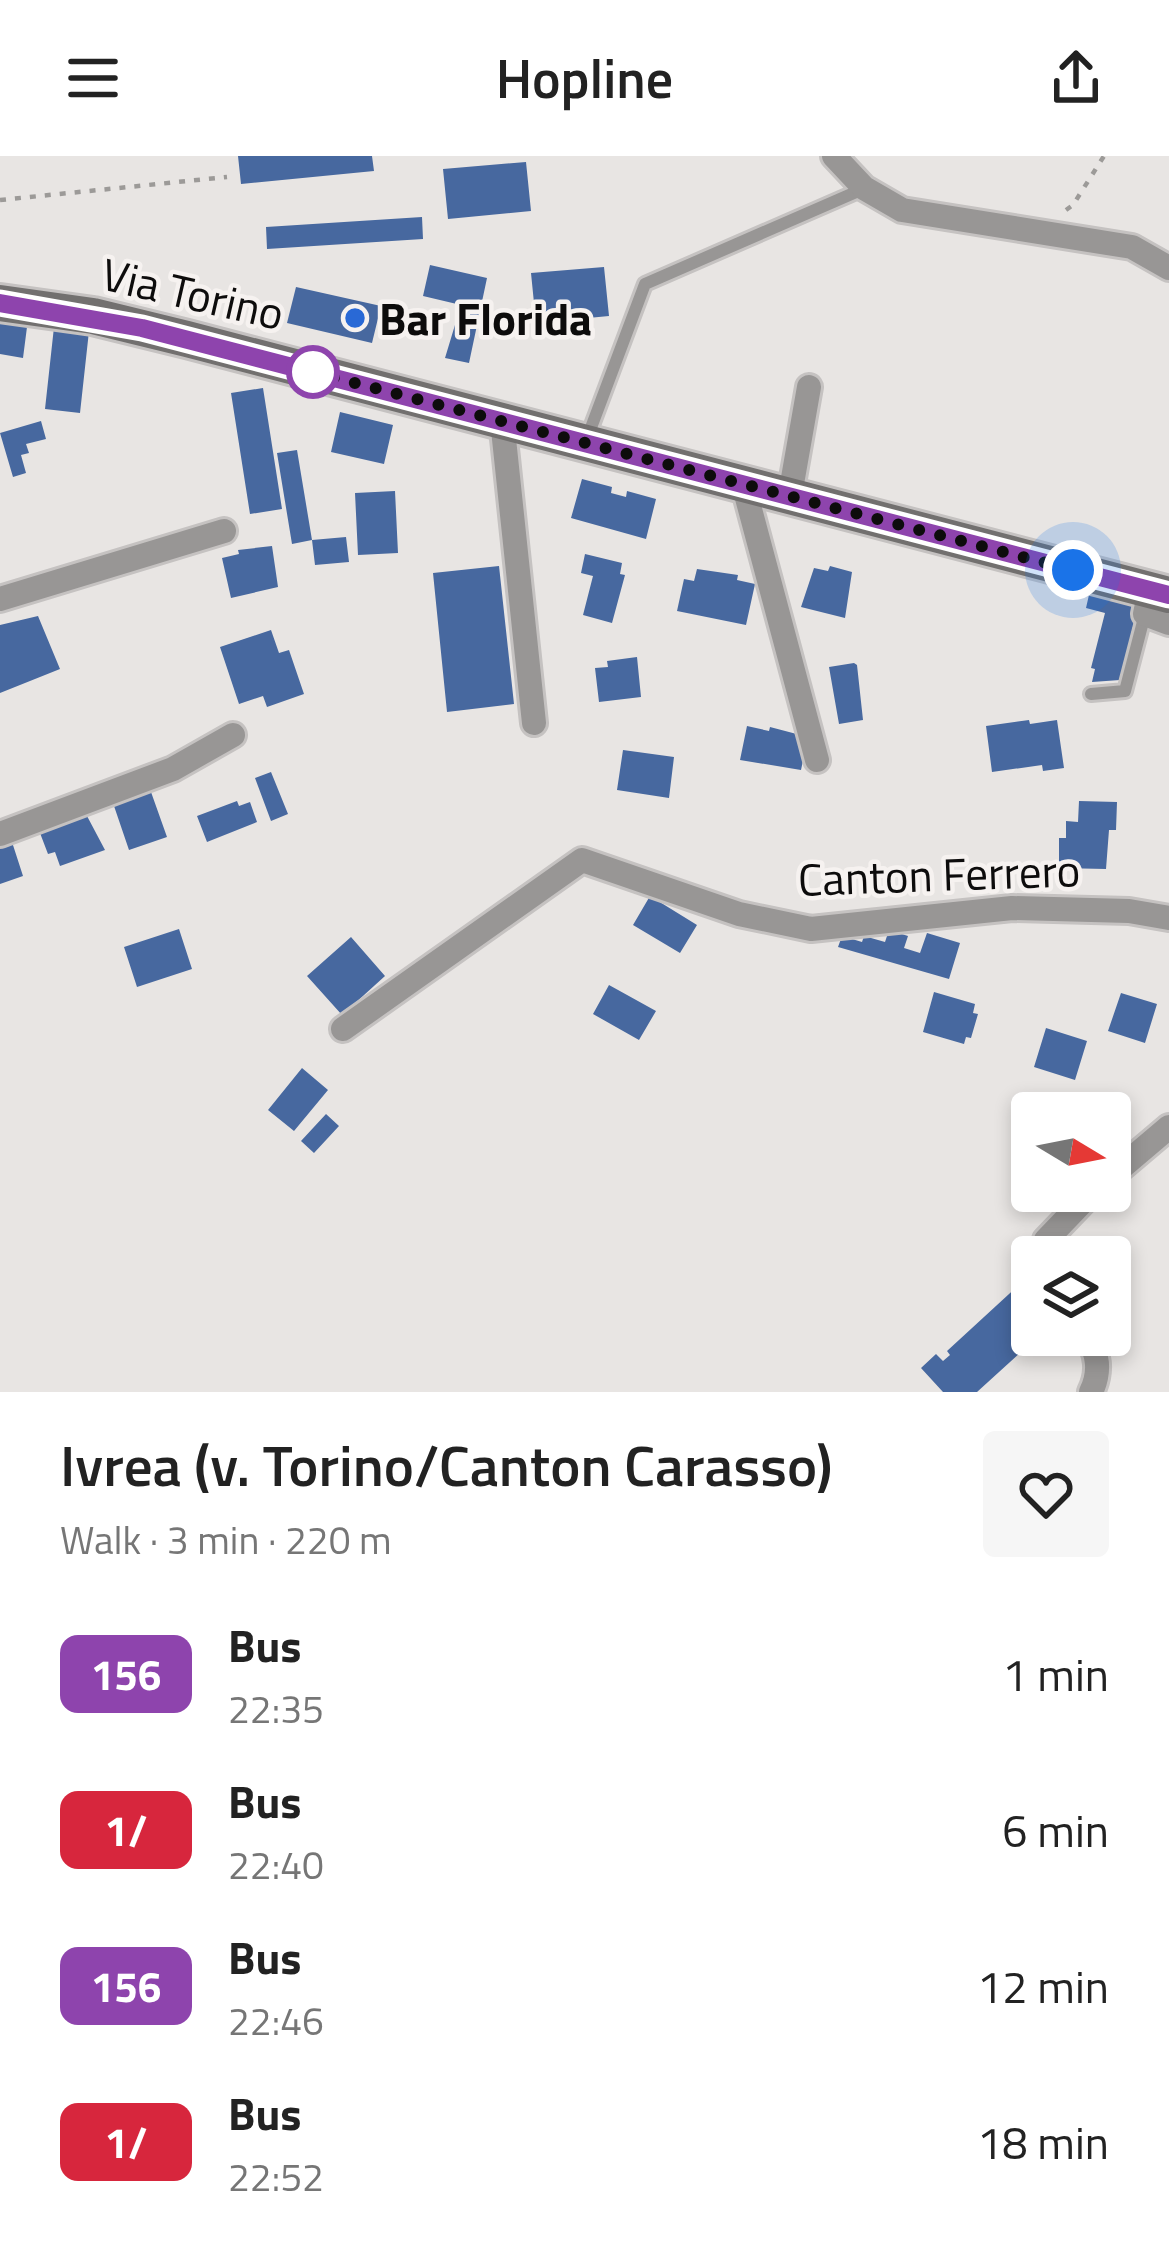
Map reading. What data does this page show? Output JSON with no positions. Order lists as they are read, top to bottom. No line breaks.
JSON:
{"streets":{"street":["Via Torino","Canton Ferrero"]},"places":["Bar Florida"],"lines":["bus line 156"],"north":"right","page":{"header":"Hopline","heading":["Ivrea (v. Torino/Canton Carasso)","Walk · 3 min · 220 m"],"list":[{"mark":"156","name":"Bus","note":"22:35","value":"1 min"},{"mark":"1/","name":"Bus","note":"22:40","value":"6 min"},{"mark":"156","name":"Bus","note":"22:46","value":"12 min"},{"mark":"1/","name":"Bus","note":"22:52","value":"18 min"}]}}
